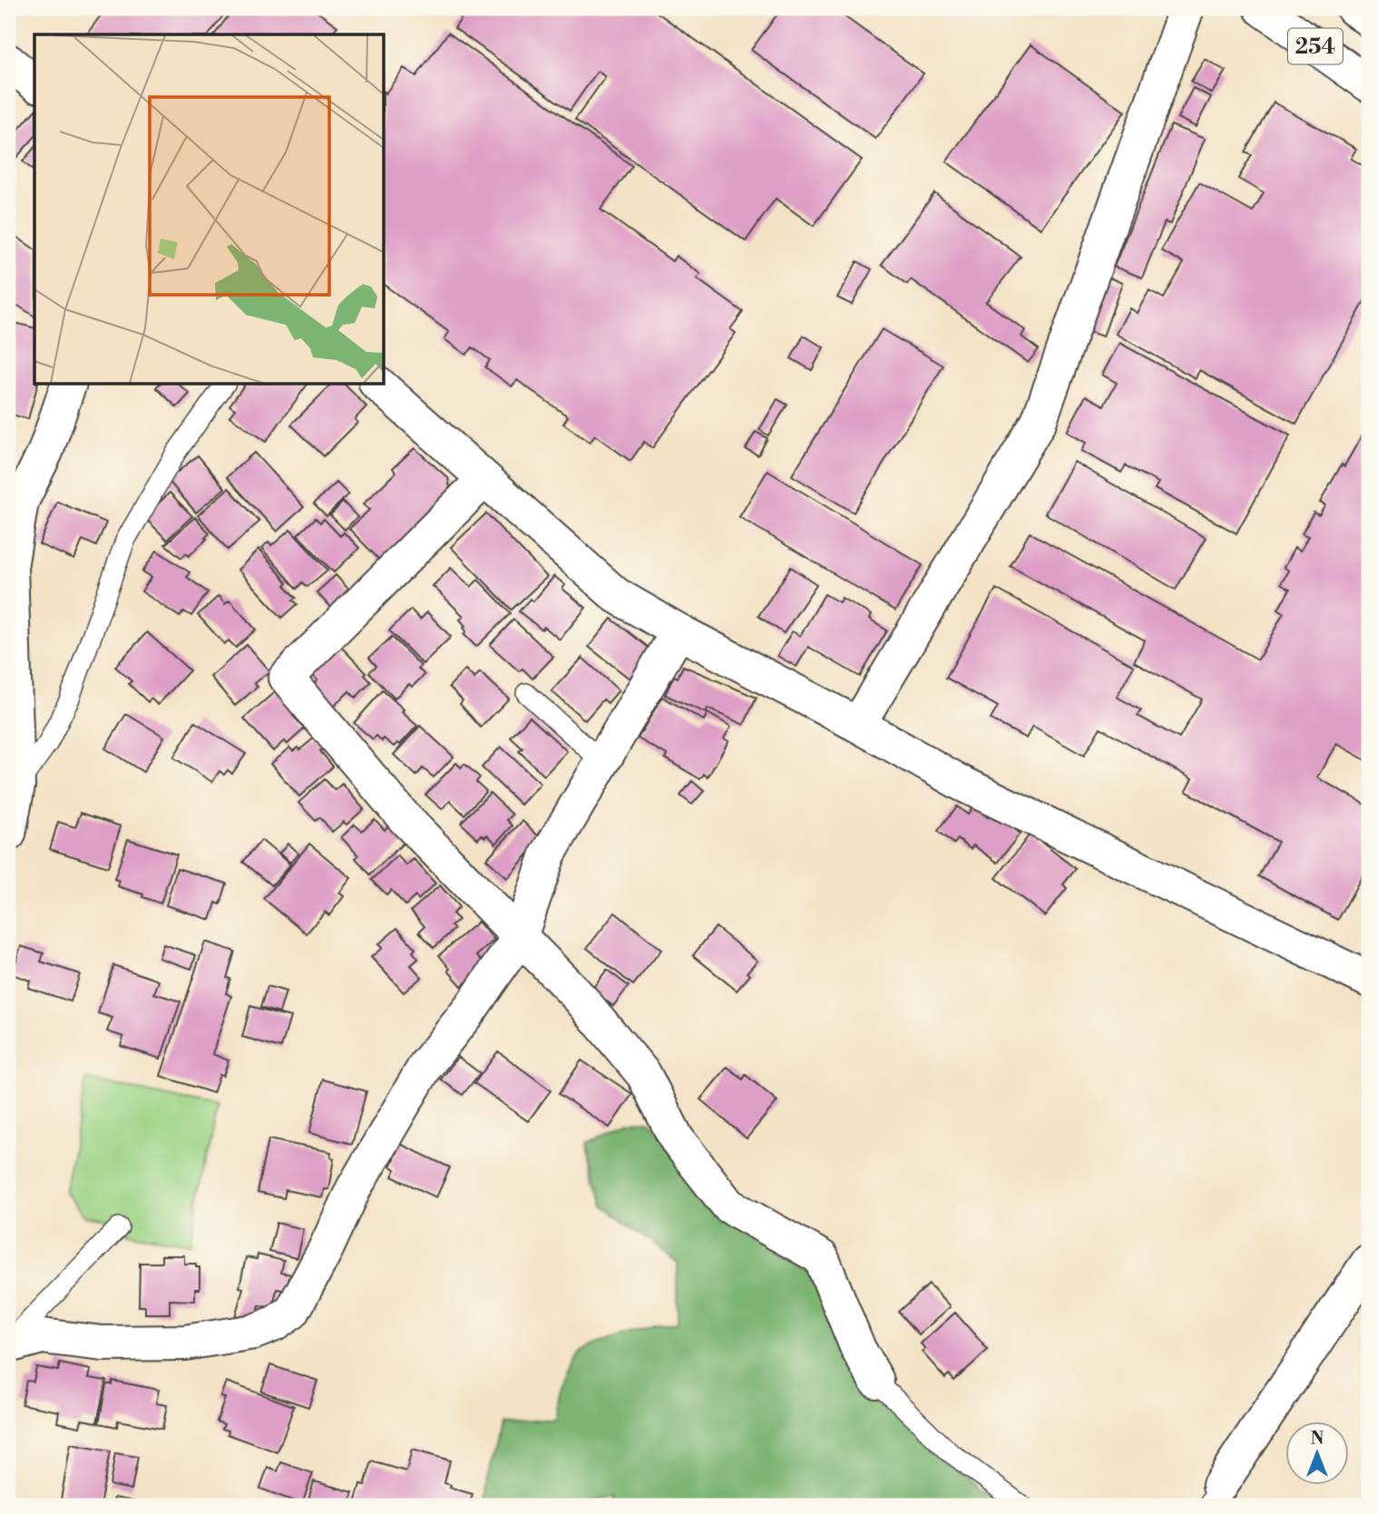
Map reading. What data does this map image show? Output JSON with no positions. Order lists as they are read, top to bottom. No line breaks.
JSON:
{"streets":{"main road":["254"]},"north":"top"}
